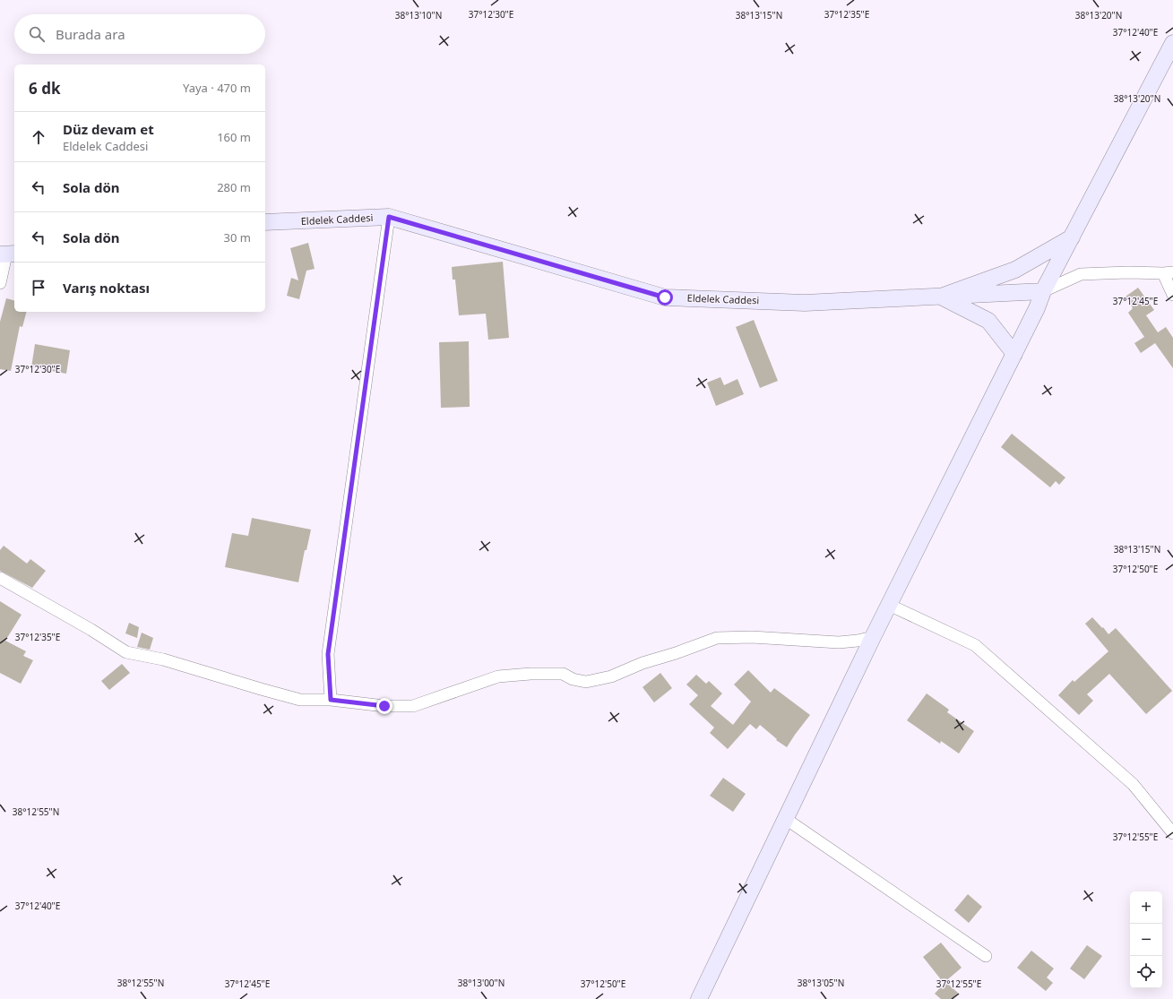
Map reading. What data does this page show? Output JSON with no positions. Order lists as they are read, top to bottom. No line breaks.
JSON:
{"streets":{"main road":["Eldelek Caddesi"]},"page":{"search":"Burada ara","heading":["6 dk","Yaya · 470 m"],"list":[["Düz devam et","Eldelek Caddesi","160 m"],["Sola dön","280 m"],["Sola dön","30 m"],"Varış noktası"],"map_buttons":["+","−"]},"coordinates":["37°12'30\"E","37°12'35\"E","38°13'20\"N","38°13'10\"N","38°13'15\"N","37°12'40\"E","37°12'45\"E","37°12'50\"E","38°12'55\"N","37°12'55\"E","38°13'00\"N","38°13'05\"N"]}
